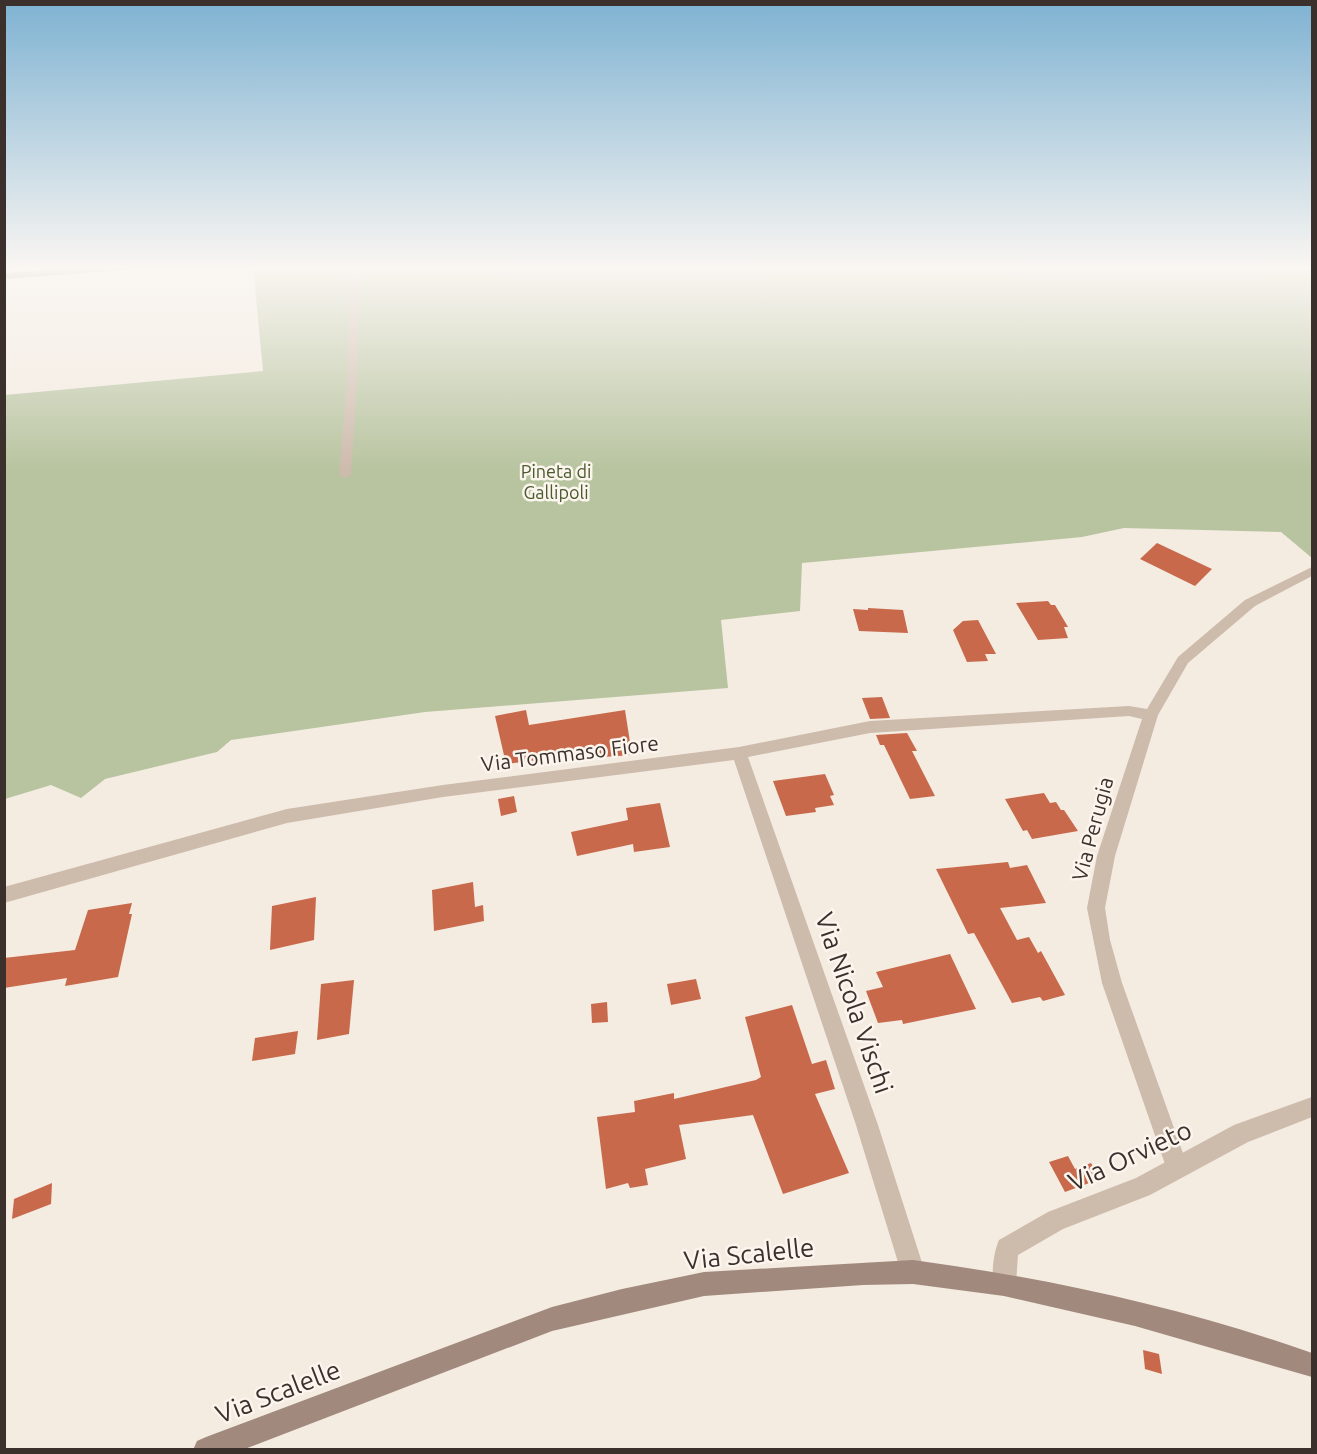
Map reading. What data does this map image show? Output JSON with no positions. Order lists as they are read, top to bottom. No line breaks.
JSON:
{"streets":{"main road":["Via Scalelle"],"street":["Via Tommaso Fiore","Via Perugia","Via Nicola Vischi","Via Orvieto"]},"crossings":[["Via Tommaso Fiore","Via Perugia"],["Via Tommaso Fiore","Via Nicola Vischi"],["Via Perugia","Via Orvieto"],["Via Nicola Vischi","Via Scalelle"],["Via Orvieto","Via Scalelle"]],"parks":["Pineta di Gallipoli"]}
